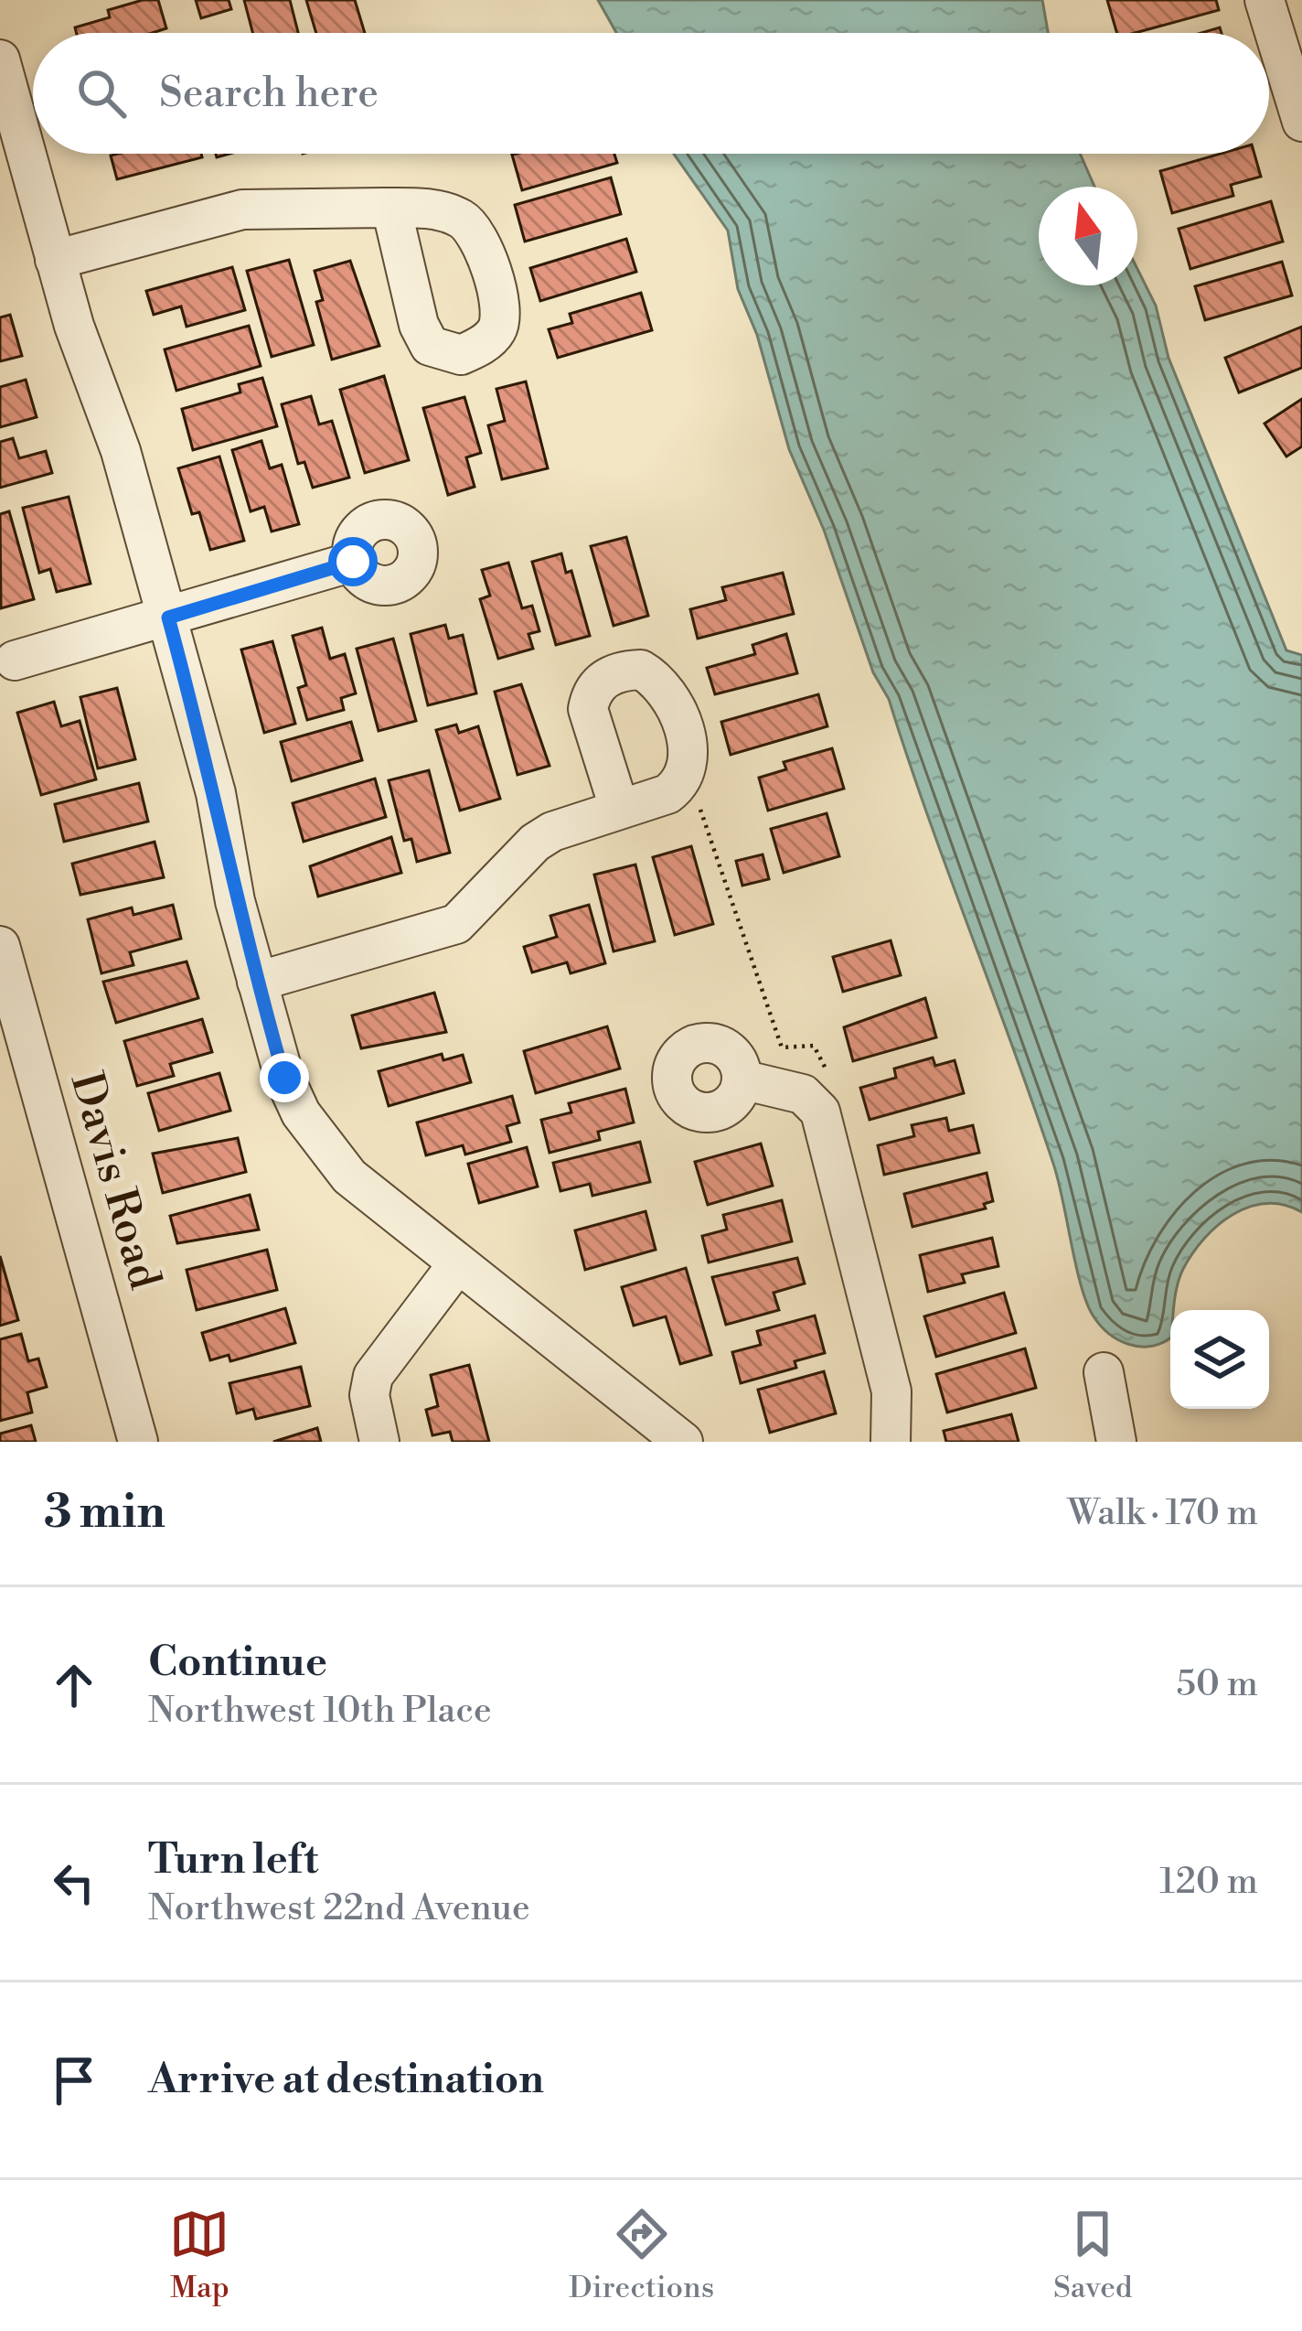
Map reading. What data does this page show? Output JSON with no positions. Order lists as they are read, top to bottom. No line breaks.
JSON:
{"streets":{"street":["Davis Road"]},"north":"top","page":{"search":"Search here","heading":["3 min","Walk · 170 m"],"list":[["Continue","Northwest 10th Place","50 m"],["Turn left","Northwest 22nd Avenue","120 m"],"Arrive at destination"],"nav":["Map","Directions","Saved"]}}
